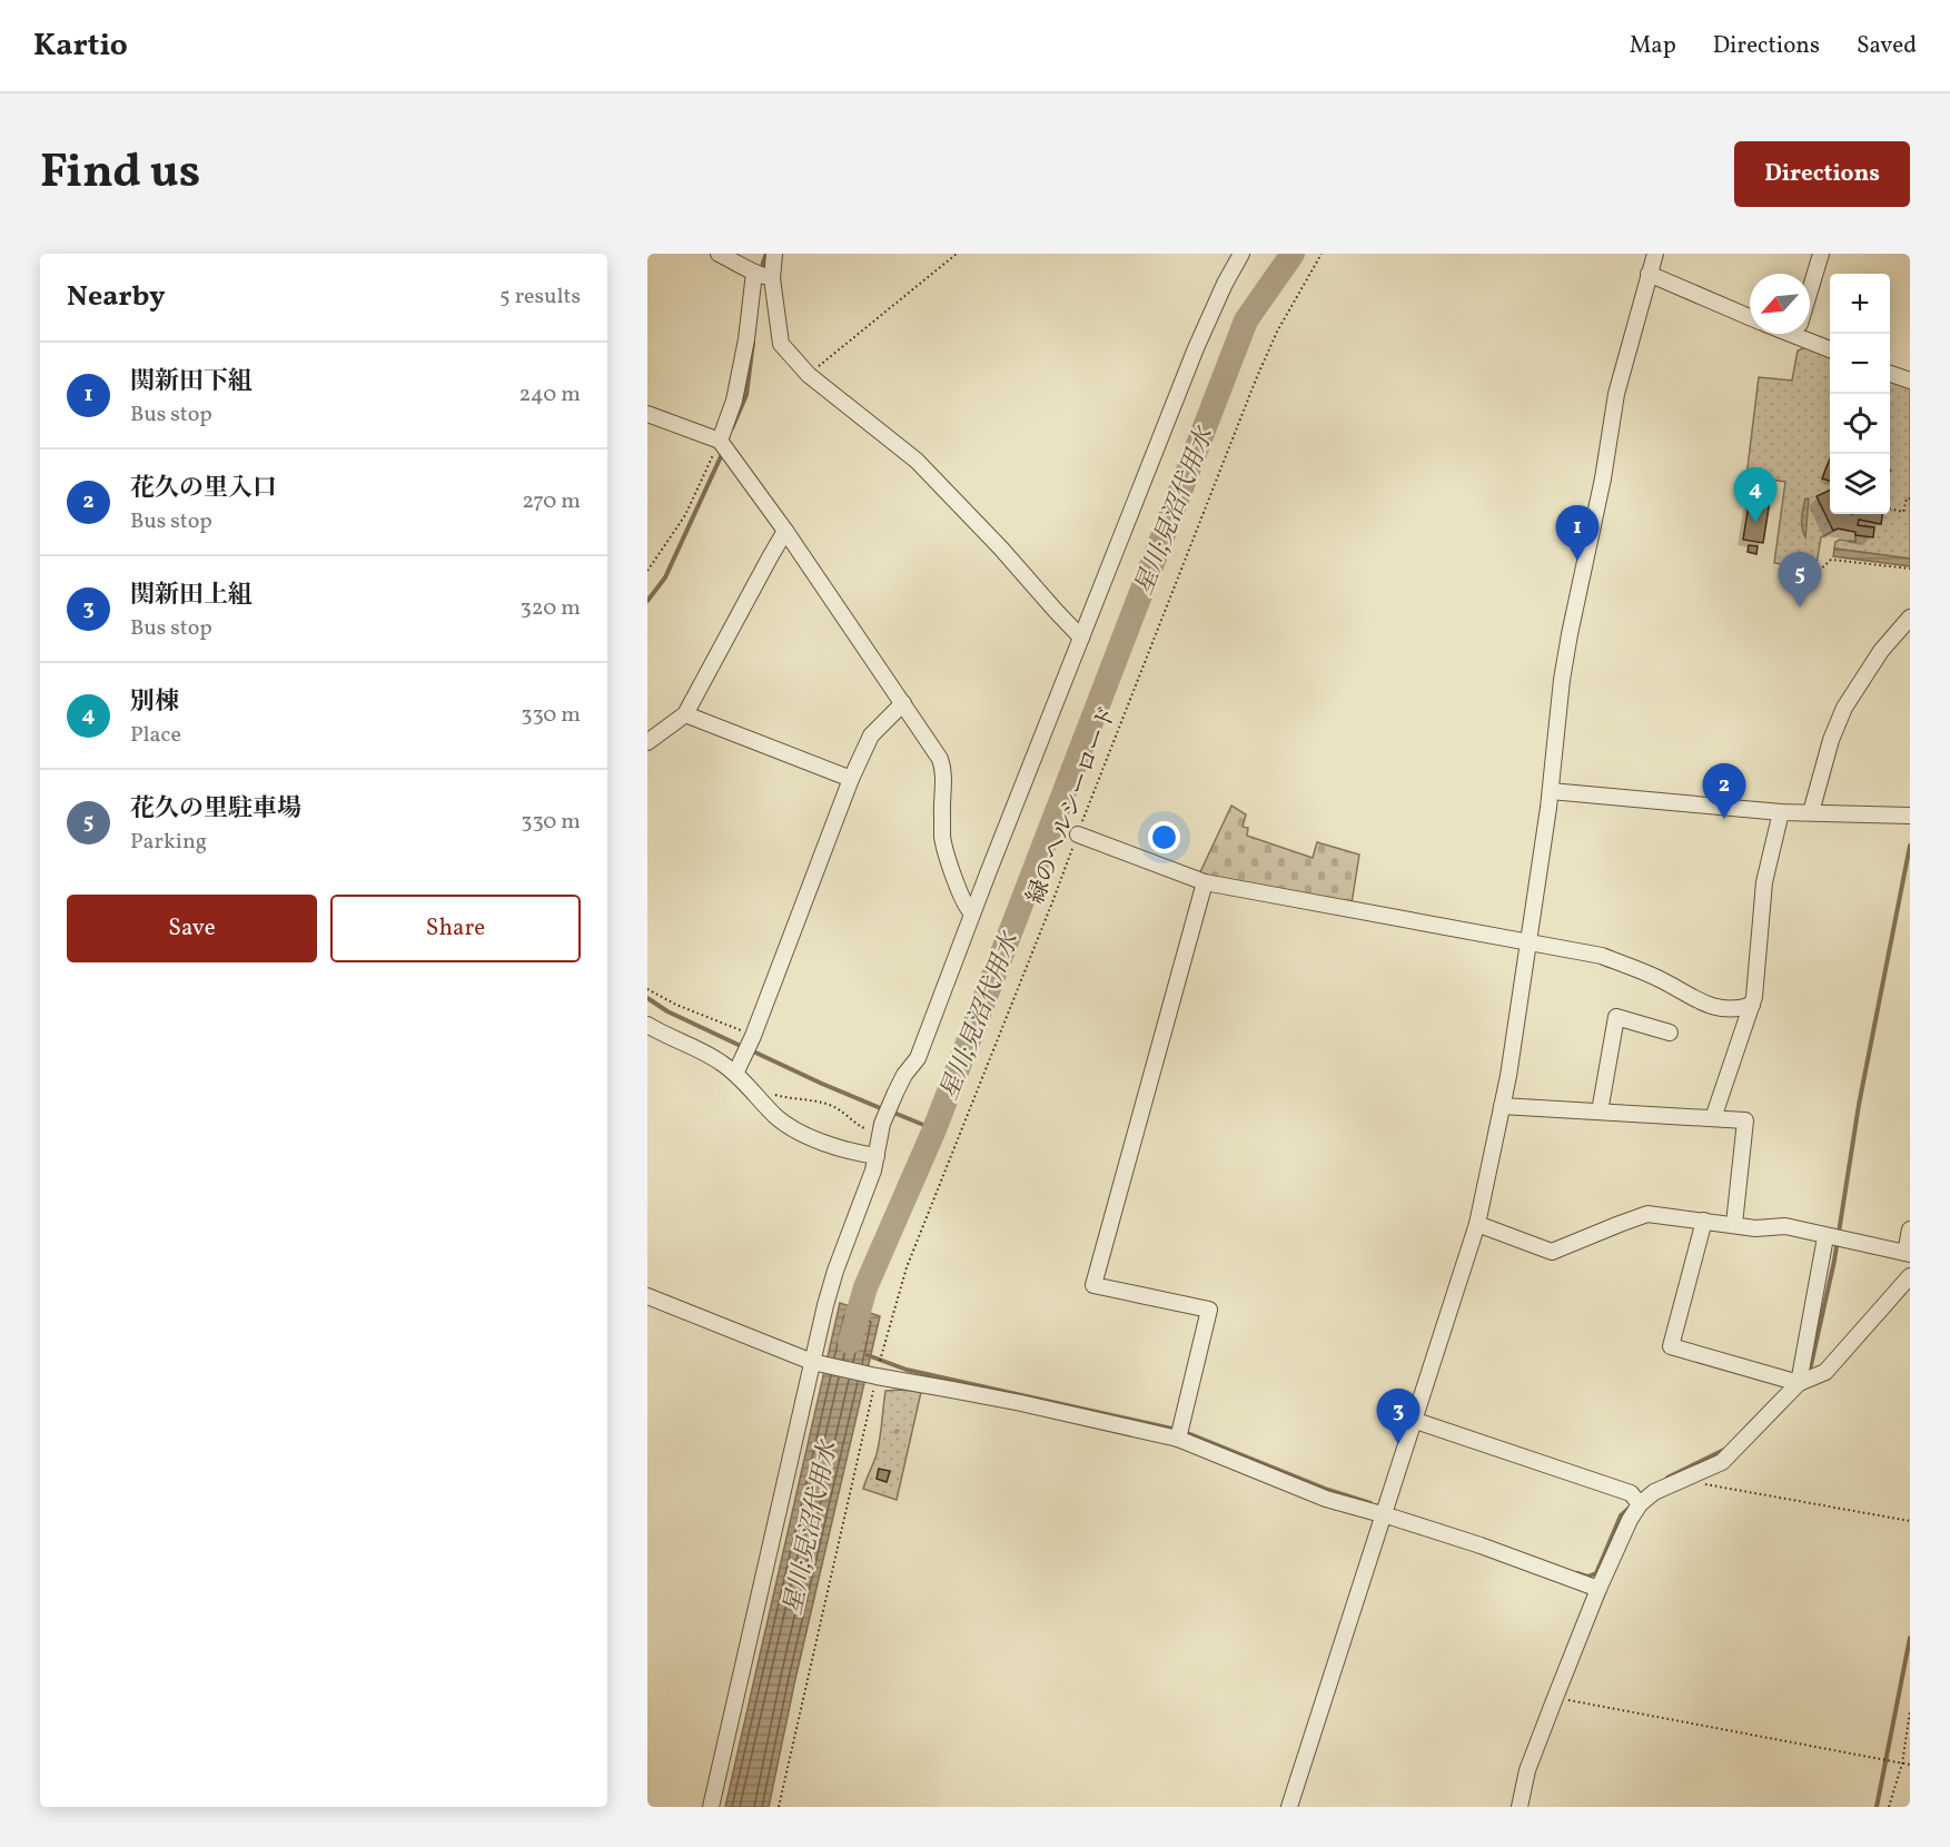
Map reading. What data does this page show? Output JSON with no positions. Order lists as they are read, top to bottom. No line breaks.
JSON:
{"streets":{"path":["緑のヘルシーロード"]},"water":["星川;見沼代用水"],"north":"bottom left","page":{"header":"Kartio","nav":["Map","Directions","Saved"],"title":"Find us","buttons":["Directions",["Save","Share"]],"heading":["Nearby","5 results"],"map_buttons":["+","−"],"list":[{"mark":"1","name":"関新田下組","note":"Bus stop","value":"240 m"},{"mark":"2","name":"花久の里入口","note":"Bus stop","value":"270 m"},{"mark":"3","name":"関新田上組","note":"Bus stop","value":"320 m"},{"mark":"4","name":"別棟","note":"Place","value":"330 m"},{"mark":"5","name":"花久の里駐車場","note":"Parking","value":"330 m"}],"pins":["4","1","5","2","3"]}}
